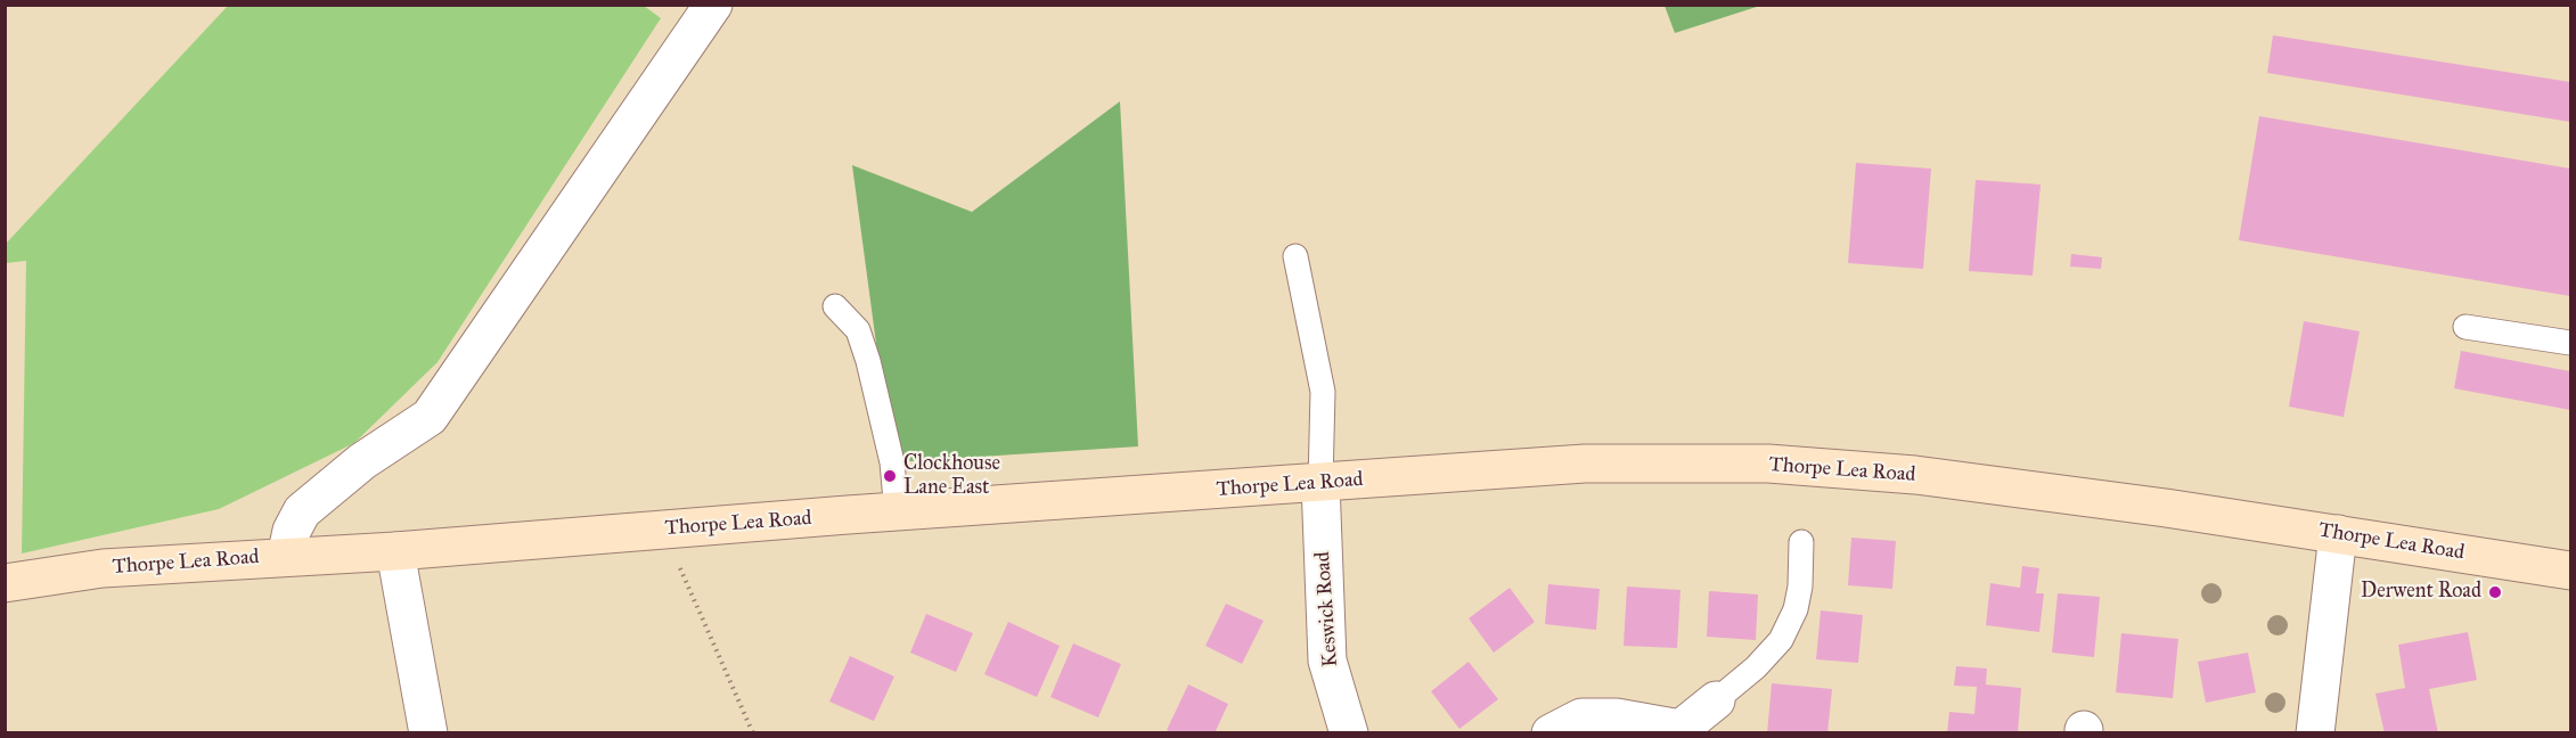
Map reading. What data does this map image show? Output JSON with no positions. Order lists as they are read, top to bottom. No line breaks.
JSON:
{"streets":{"main road":["Thorpe Lea Road"],"street":["Keswick Road"]},"crossings":[["Thorpe Lea Road","Keswick Road"]],"places":["Clockhouse Lane East","Derwent Road"]}
